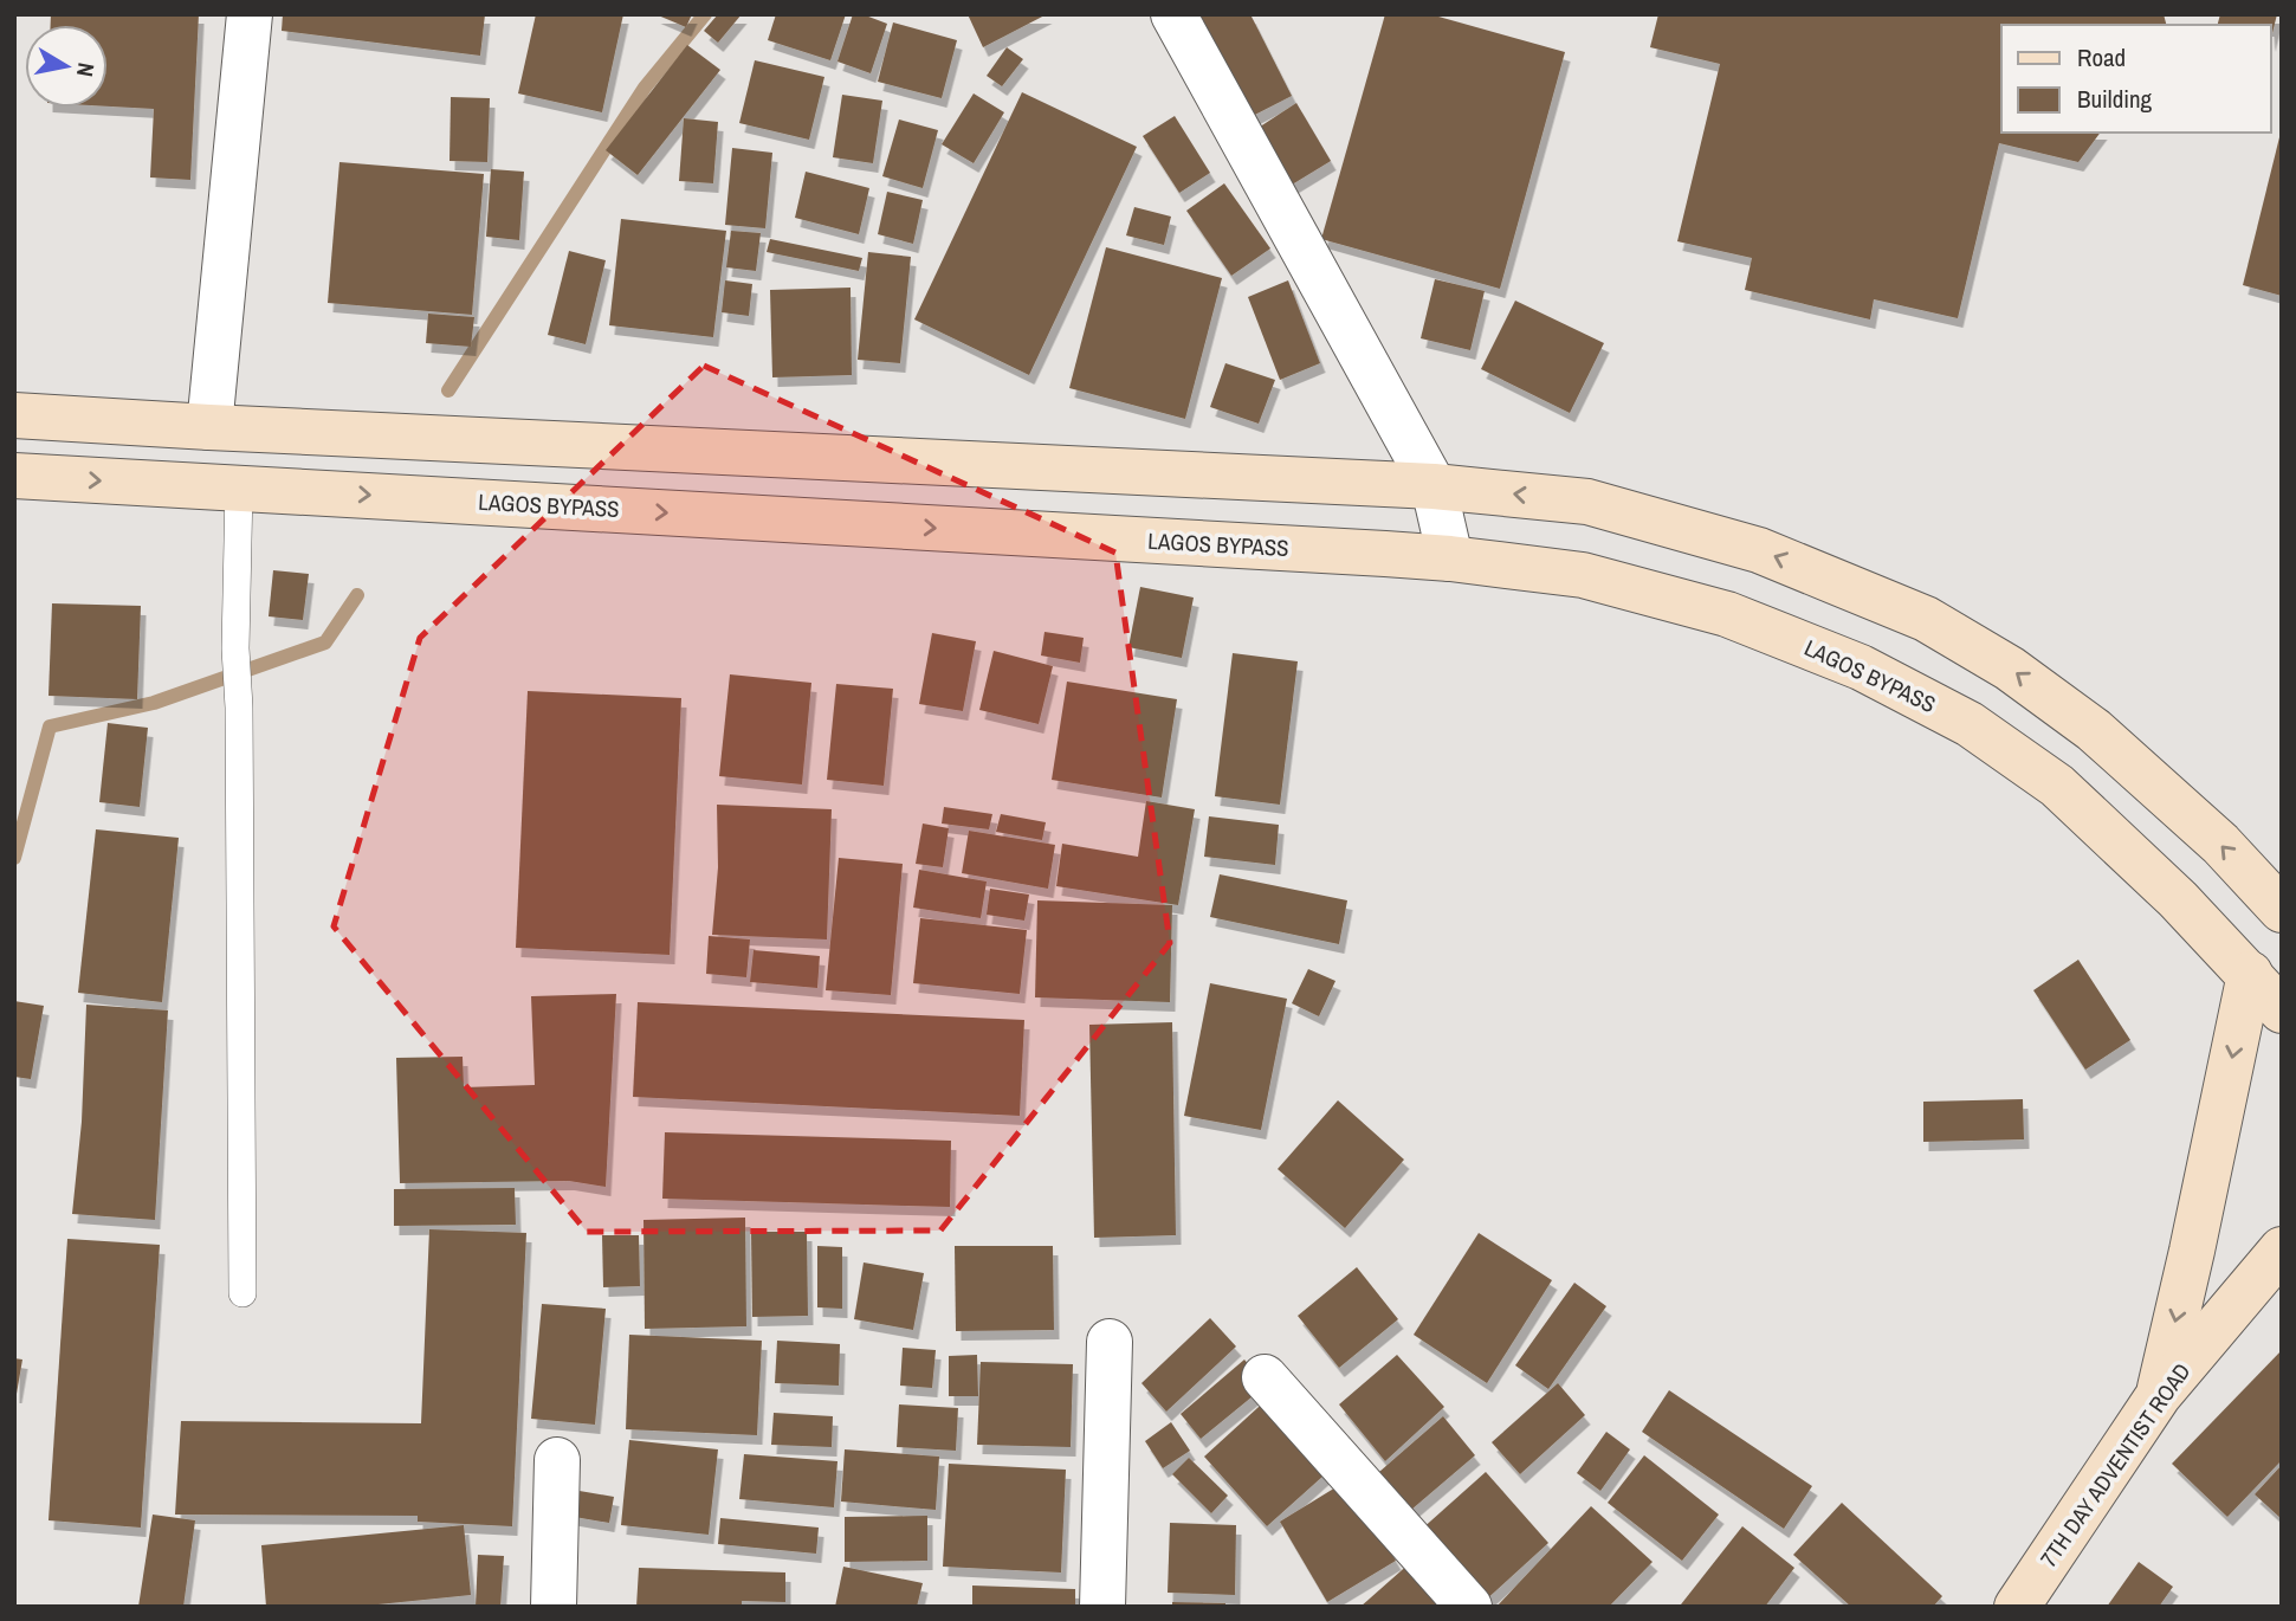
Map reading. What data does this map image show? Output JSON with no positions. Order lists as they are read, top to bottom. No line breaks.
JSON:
{"streets":{"main road":["LAGOS BYPASS","7TH DAY ADVENTIST ROAD"]},"legend":["Road","Building"],"north":"right"}
